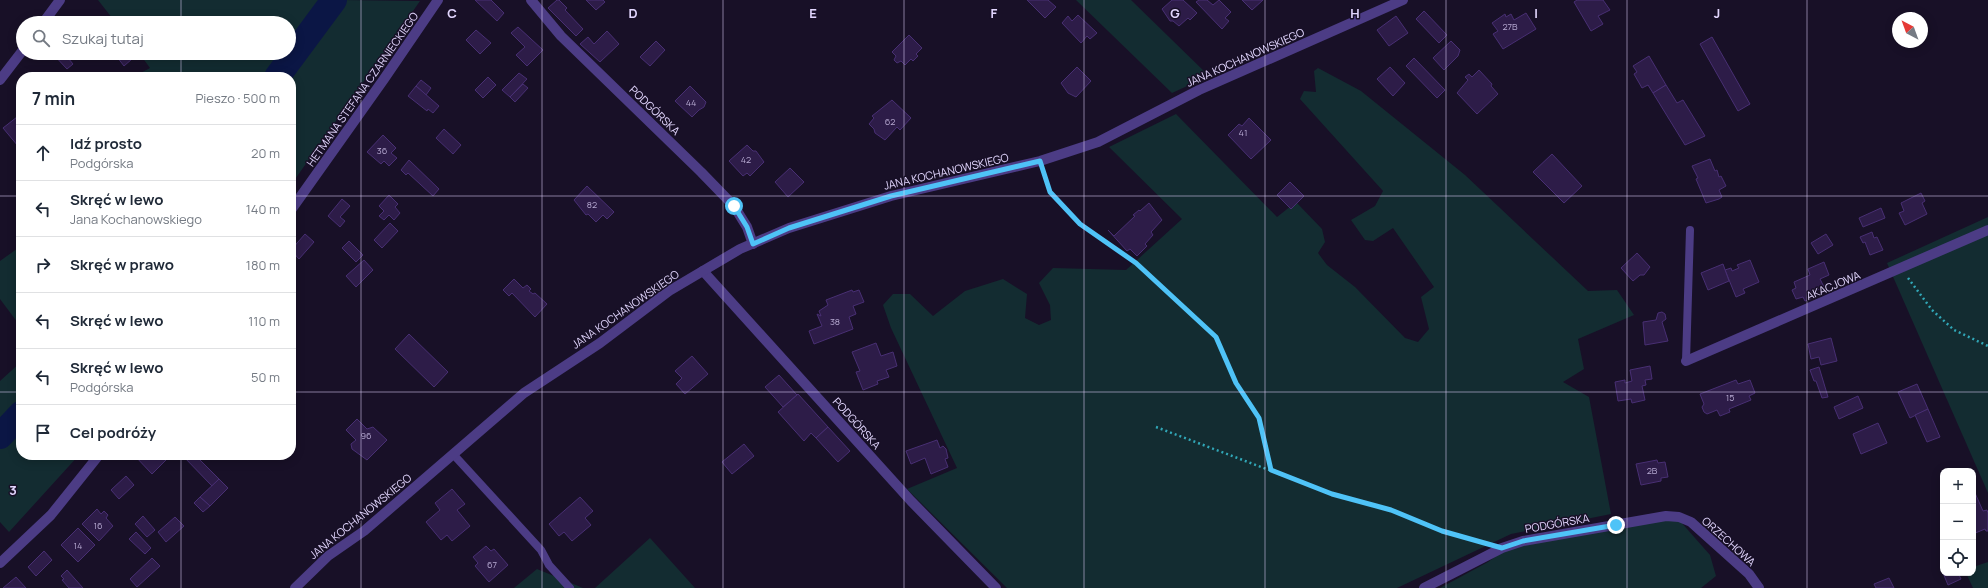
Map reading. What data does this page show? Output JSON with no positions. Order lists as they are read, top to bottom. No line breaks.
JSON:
{"streets":{"street":["JANA KOCHANOWSKIEGO","HETMANA STEFANA CZARNIECKIEGO","PODGÓRSKA","AKACJOWA","ORZECHOWA"]},"crossings":[["JANA KOCHANOWSKIEGO","PODGÓRSKA"],["PODGÓRSKA","ORZECHOWA"]],"house_numbers":["27B","44","62","41","36","42","82","38","15","96","2B","16","14","67"],"north":"top left","page":{"search":"Szukaj tutaj","heading":["7 min","Pieszo · 500 m"],"list":[["Idź prosto","Podgórska","20 m"],["Skręć w lewo","Jana Kochanowskiego","140 m"],["Skręć w prawo","180 m"],["Skręć w lewo","110 m"],["Skręć w lewo","Podgórska","50 m"],"Cel podróży"],"map_buttons":["+","−"]},"grid":{"columns":["C","D","E","F","G","H","I","J"],"rows":["3"]}}
